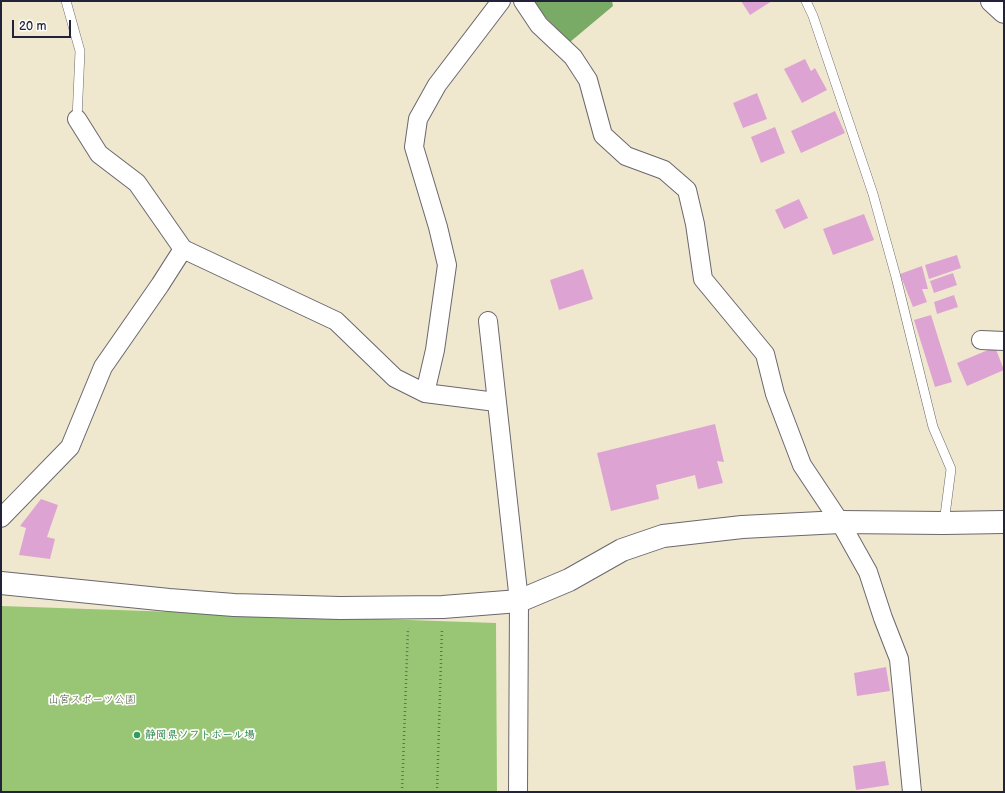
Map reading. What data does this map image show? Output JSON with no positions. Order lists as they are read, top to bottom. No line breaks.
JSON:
{"parks":["山宮スポーツ公園"],"places":["静岡県ソフトボール場"],"scale_bar":"20 m"}
